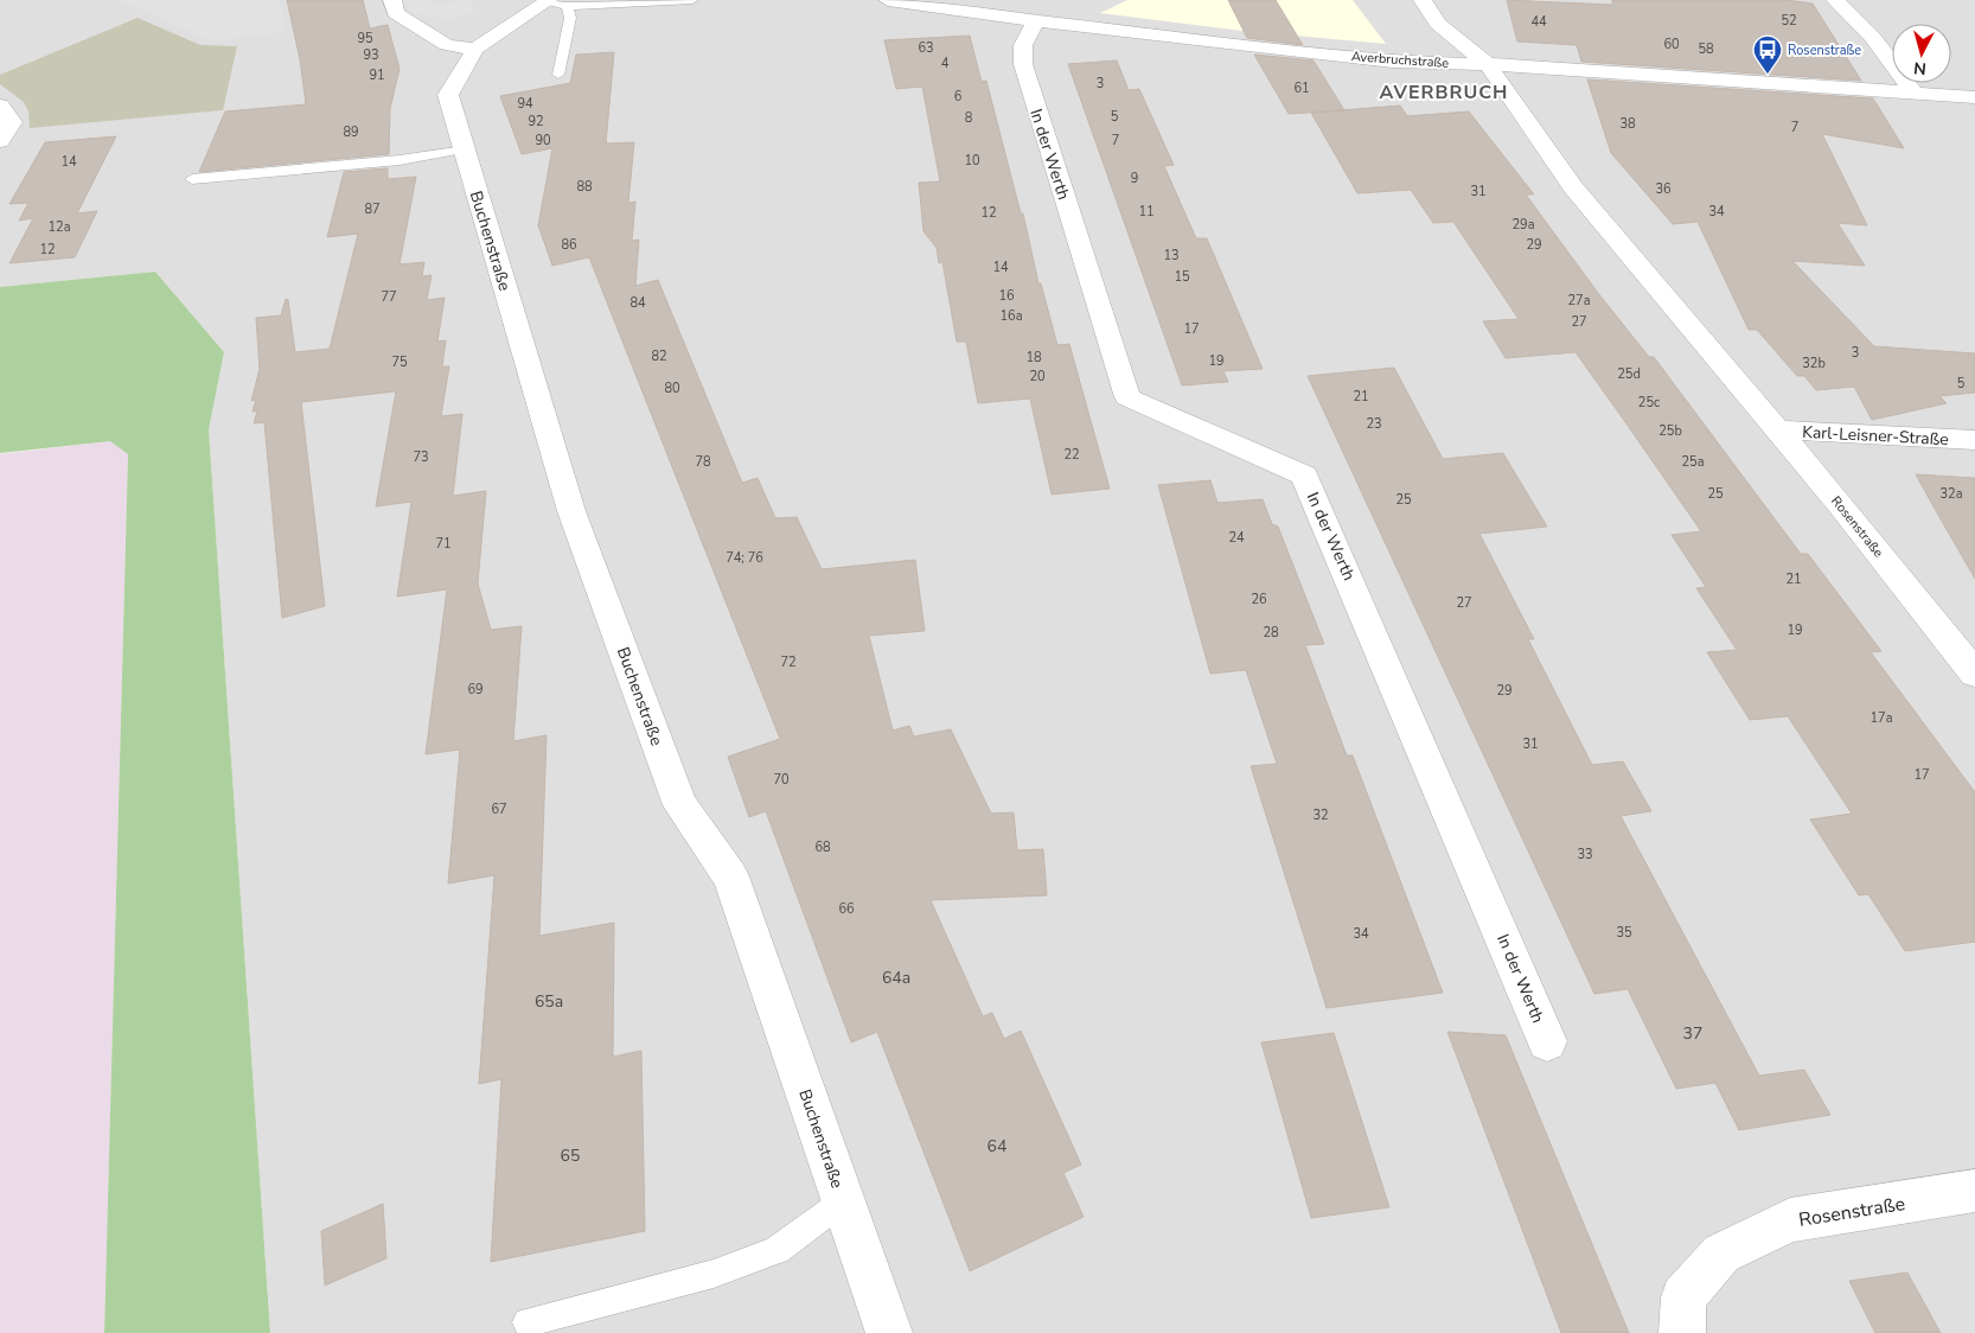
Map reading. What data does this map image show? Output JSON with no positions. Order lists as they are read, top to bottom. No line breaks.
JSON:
{"streets":{"street":["Averbruchstraße","In der Werth","Buchenstraße","Karl-Leisner-Straße","Rosenstraße"]},"crossings":[["Averbruchstraße","In der Werth"],["Averbruchstraße","Rosenstraße"],["Karl-Leisner-Straße","Rosenstraße"]],"districts":["AVERBRUCH"],"places":{"bus stop":["Rosenstraße"]},"house_numbers":["52","44","95","60","63","58","93","4","91","3","61","6","94","5","8","92","38","7","89","90","7","10","14","9","88","36","31","87","11","34","12","29a","12a","86","29","12","13","14","15","16","77","27a","84","16a","27","17","3","82","18","19","75","32b","25d","20","5","80","21","25c","23","25b","22","73","78","25a","25","32a","25","24","71","74; 76","21","26","27","19","28","72","69","29","17a","31","17","70","67","32","68","33","66","35","34","64a","65a","37","64","65"],"north":"bottom"}
